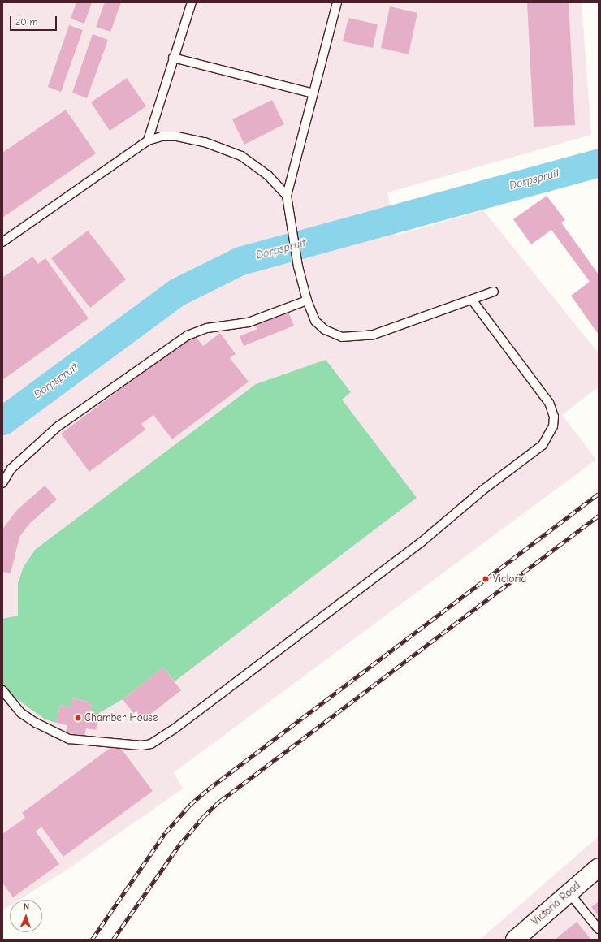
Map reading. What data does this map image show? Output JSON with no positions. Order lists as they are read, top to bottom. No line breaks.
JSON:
{"streets":{"main road":["Victoria Road"]},"water":["Dorpspruit"],"places":["Victoria","Chamber House"],"scale_bar":"20 m","north":"top"}
